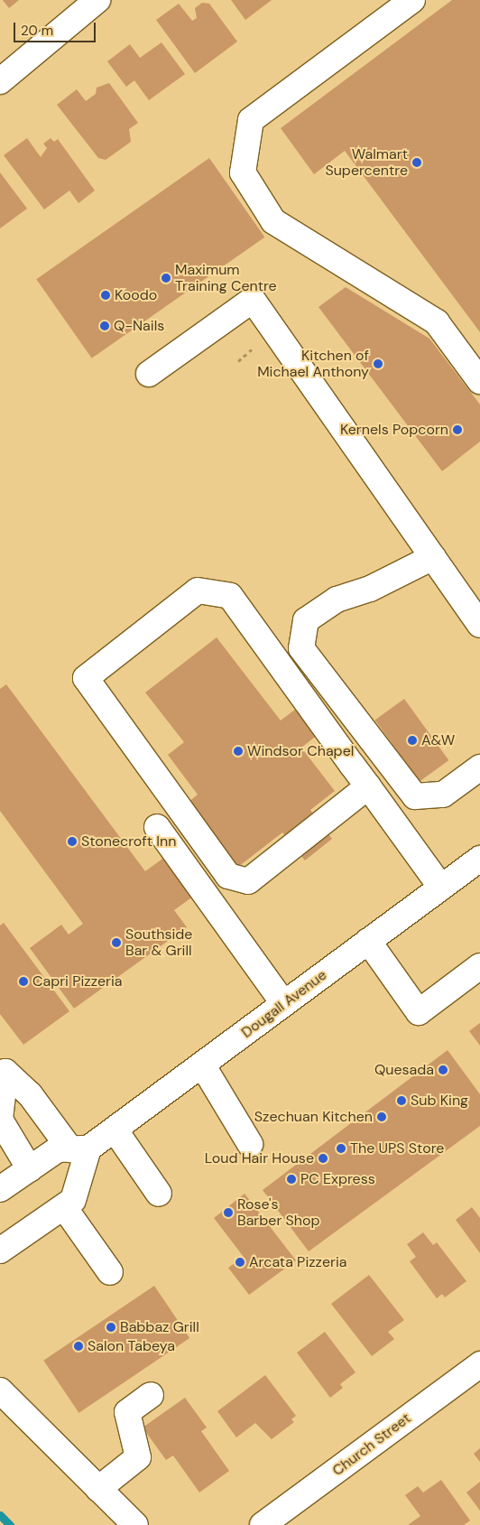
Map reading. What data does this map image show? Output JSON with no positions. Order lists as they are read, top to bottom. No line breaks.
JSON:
{"streets":{"main road":["Dougall Avenue","Church Street"]},"places":["Walmart Supercentre","Maximum Training Centre","Koodo","Q-Nails","Kitchen of Michael Anthony","Kernels Popcorn","A&W","Windsor Chapel","Stonecroft Inn","Southside Bar & Grill","Capri Pizzeria","Quesada","Sub King","Szechuan Kitchen","The UPS Store","Loud Hair House","PC Express","Rose's Barber Shop","Arcata Pizzeria","Babbaz Grill","Salon Tabeya"],"scale_bar":"20 m"}
